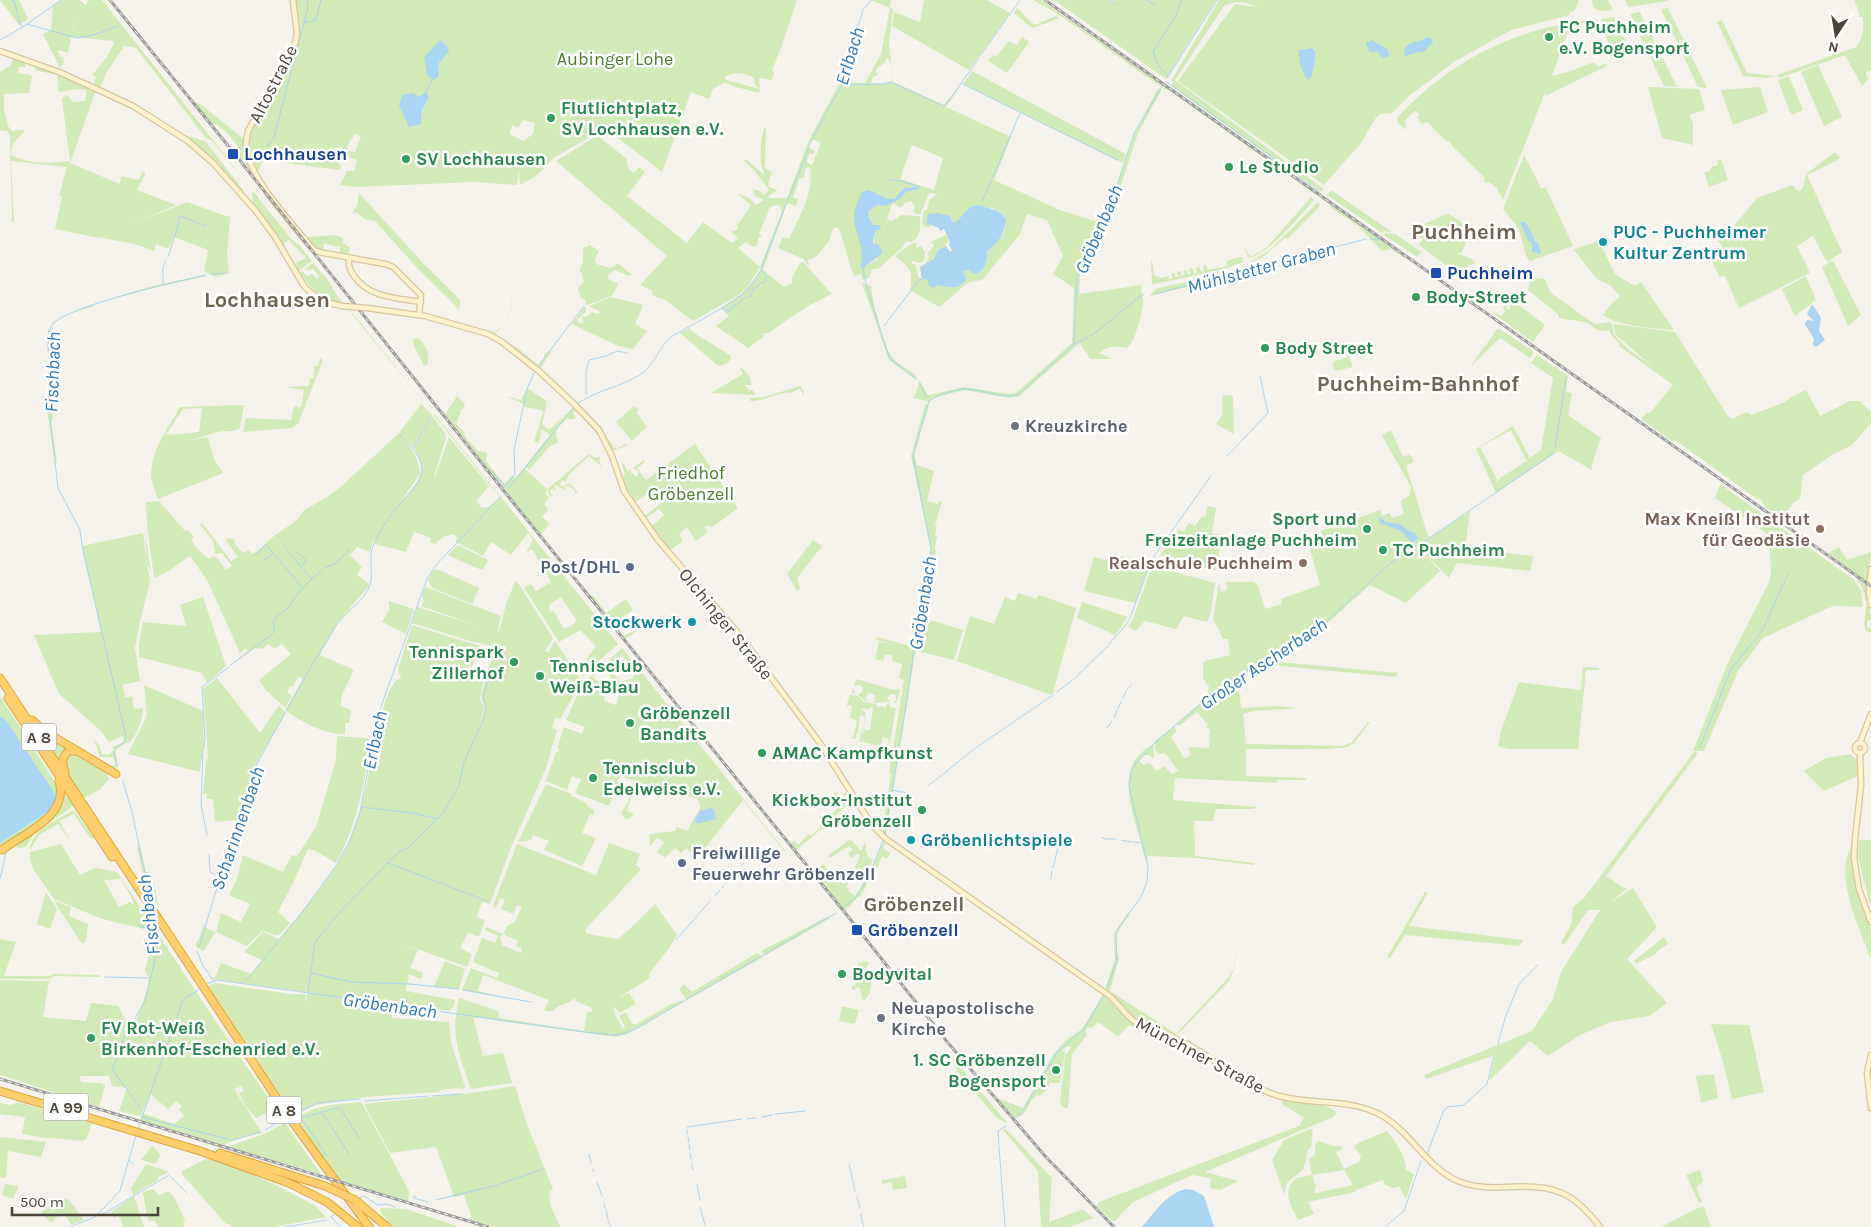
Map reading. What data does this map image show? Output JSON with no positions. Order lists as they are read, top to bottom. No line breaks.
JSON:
{"streets":{"highway":["A 8","A 99"],"main road":["Altostraße","Olchinger Straße","Münchner Straße"]},"crossings":[["Olchinger Straße","Münchner Straße"]],"districts":["Puchheim","Lochhausen","Puchheim-Bahnhof","Gröbenzell"],"water":["Erlbach","Gröbenbach","Mühlstetter Graben","Fischbach","Großer Ascherbach","Scharinnenbach"],"parks":["Aubinger Lohe","Friedhof Gröbenzell"],"places":{"other":["FC Puchheim e.V. Bogensport","Flutlichtplatz, SV Lochhausen e.V.","SV Lochhausen","Le Studio","PUC - Puchheimer Kultur Zentrum","Body-Street","Body Street","Kreuzkirche","Sport und Freizeitanlage Puchheim","Max Kneißl Institut für Geodäsie","TC Puchheim","Realschule Puchheim","Post/DHL","Stockwerk","Tennispark Zillerhof","Tennisclub Weiß-Blau","Gröbenzell Bandits","AMAC Kampfkunst","Tennisclub Edelweiss e.V.","Kickbox-Institut Gröbenzell","Gröbenlichtspiele","Freiwillige Feuerwehr Gröbenzell","Bodyvital","Neuapostolische Kirche","FV Rot-Weiß Birkenhof-Eschenried e.V.","1. SC Gröbenzell Bogensport"],"transit":["Lochhausen","Puchheim","Gröbenzell"]},"scale_bar":"500 m","north":"bottom"}
